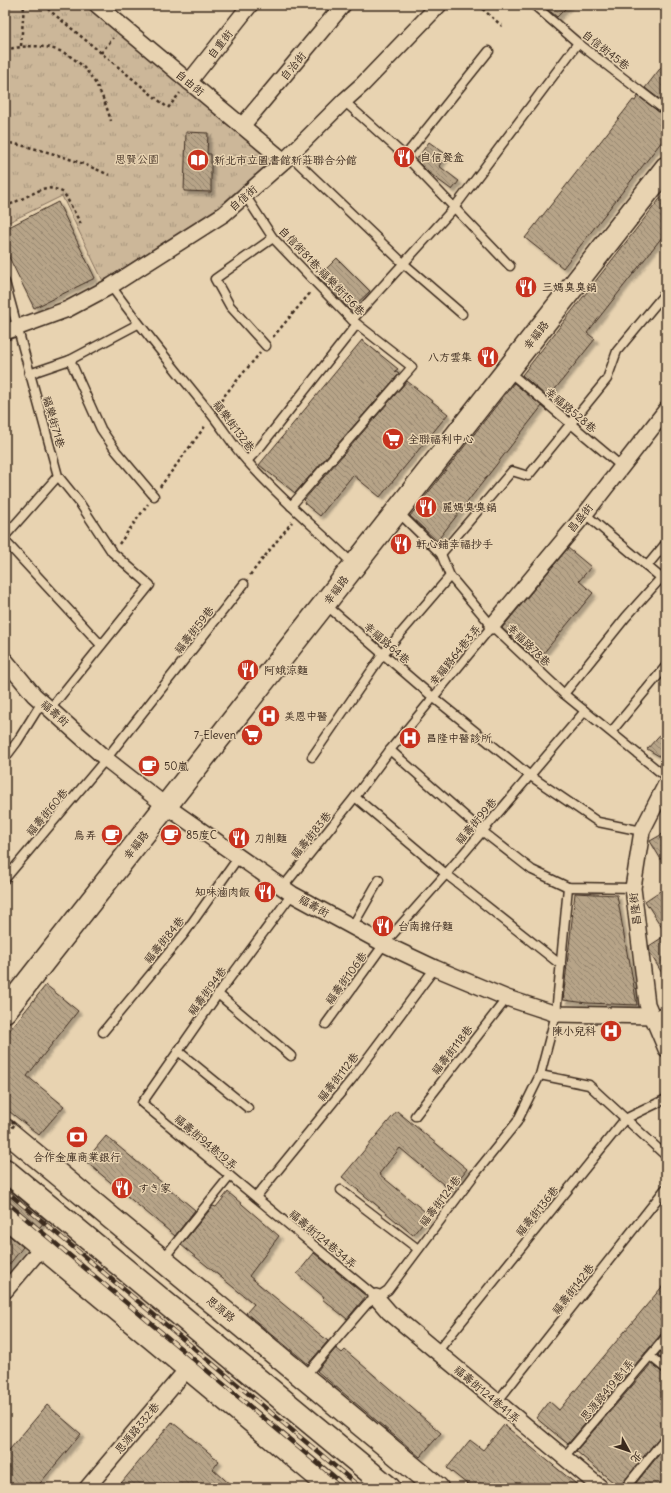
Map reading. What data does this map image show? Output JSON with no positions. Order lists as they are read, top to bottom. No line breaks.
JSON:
{"streets":{"main road":["幸福路","思源路"],"street":["自重街","自治街","自由街","自信街","昌盛街","福壽街","昌隆街","福壽街124巷41弄","思源路332巷"],"lane":["自信街45巷","自信街81巷;福樂街156巷","幸福路528巷","福樂街71巷","福樂街132巷","福壽街59巷","幸福路64巷","幸福路78巷","幸福路64巷3弄","福壽街60巷","福壽街99巷","福壽街83巷","福壽街84巷","福壽街106巷","福壽街94巷","福壽街118巷","福壽街112巷","福壽街94巷19弄","福壽街124巷","福壽街136巷","福壽街124巷34弄","福壽街142巷","思源路419巷1弄"]},"crossings":[["自重街","自由街"],["自治街","自由街"],["自由街","自信街"],["自信街","自信街81巷;福樂街156巷"],["自信街","福樂街71巷"],["自信街","福樂街132巷"],["自信街81巷;福樂街156巷","福樂街132巷"],["幸福路","幸福路528巷"],["幸福路","福樂街132巷"],["幸福路","幸福路64巷"],["幸福路","幸福路78巷"],["幸福路","福壽街"],["幸福路528巷","昌盛街"],["昌盛街","幸福路78巷"],["昌盛街","幸福路64巷3弄"],["福壽街59巷","福壽街"],["福壽街59巷","福壽街60巷"],["幸福路64巷","幸福路64巷3弄"],["幸福路64巷","福壽街99巷"],["幸福路64巷","昌隆街"],["幸福路78巷","幸福路64巷3弄"],["幸福路78巷","福壽街99巷"],["幸福路64巷3弄","福壽街83巷"],["福壽街","福壽街60巷"],["福壽街","福壽街99巷"],["福壽街","福壽街83巷"],["福壽街","昌隆街"],["福壽街","福壽街84巷"],["福壽街","福壽街106巷"],["福壽街","福壽街94巷"],["福壽街","福壽街118巷"],["福壽街","福壽街112巷"],["福壽街","福壽街124巷"],["福壽街99巷","福壽街106巷"],["福壽街83巷","福壽街94巷"],["福壽街94巷","福壽街94巷19弄"],["福壽街112巷","福壽街94巷19弄"],["福壽街112巷","福壽街124巷34弄"],["福壽街94巷19弄","福壽街124巷34弄"],["福壽街124巷","福壽街124巷34弄"],["福壽街124巷","思源路"],["福壽街124巷","福壽街124巷41弄"],["福壽街136巷","福壽街124巷41弄"],["福壽街124巷34弄","福壽街124巷41弄"],["福壽街142巷","福壽街124巷41弄"],["思源路419巷1弄","福壽街124巷41弄"]],"parks":["思賢公園"],"places":{"restaurant":["自信餐盒","三媽臭臭鍋","八方雲集","麗媽臭臭鍋","軒心鋪幸福抄手","阿娥涼麵","刀削麵","知味滷肉飯","台南擔仔麵","すき家"],"library":["新北市立圖書館新莊聯合分館"],"supermarket":["全聯福利中心","7-Eleven"],"hospital":["美恩中醫","昌隆中醫診所","陳小兒科"],"cafe":["50嵐","烏弄","85度C"],"bank":["合作金庫商業銀行"]},"north":"bottom right"}
